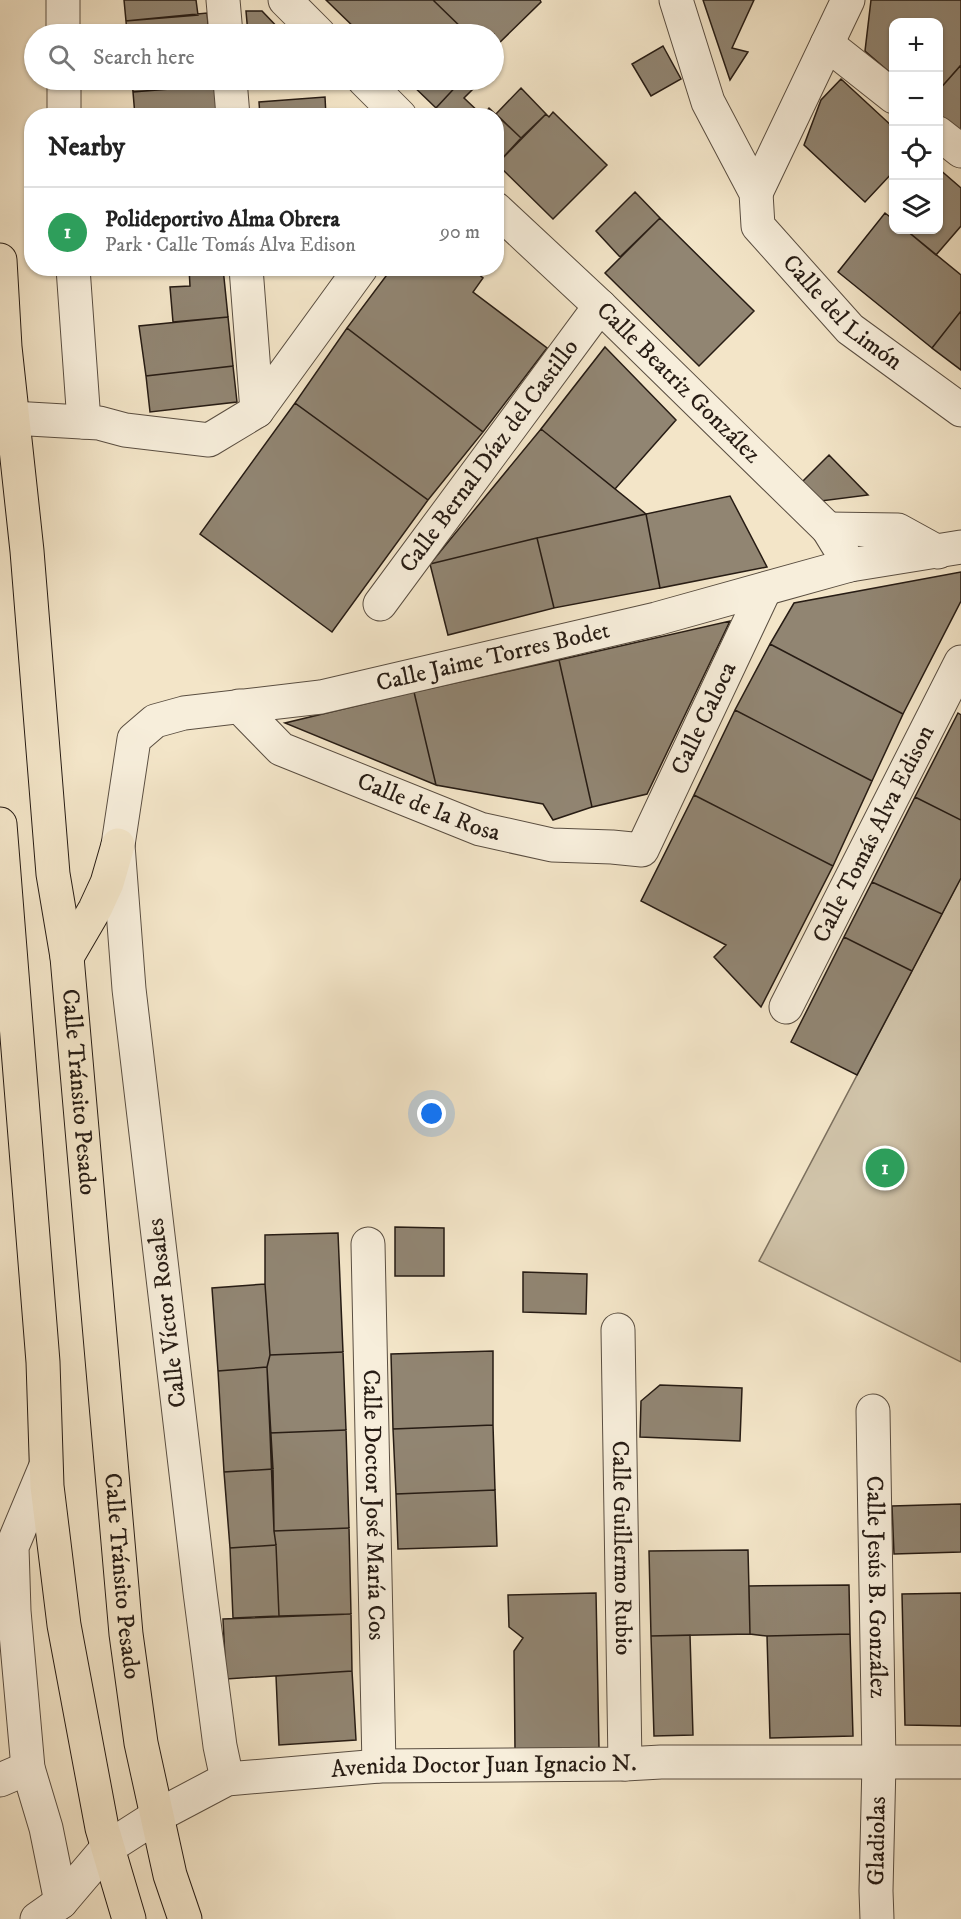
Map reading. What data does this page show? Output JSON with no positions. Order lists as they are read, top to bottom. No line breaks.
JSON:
{"streets":{"main road":["Calle Tránsito Pesado"],"street":["Calle del Limón","Calle Beatriz González","Calle Bernal Díaz del Castillo","Calle Jaime Torres Bodet","Calle Caloca","Calle de la Rosa","Calle Tomás Alva Edison","Calle Víctor Rosales","Calle Doctor José María Cos","Calle Guillermo Rubio","Calle Jesús B. González","Avenida Doctor Juan Ignacio N.","Gladiolas"]},"crossings":[["Calle Beatriz González","Calle Bernal Díaz del Castillo"],["Calle Beatriz González","Calle Jaime Torres Bodet"],["Calle Jaime Torres Bodet","Calle Caloca"],["Calle Jaime Torres Bodet","Calle de la Rosa"],["Calle Jaime Torres Bodet","Calle Víctor Rosales"],["Calle Caloca","Calle de la Rosa"],["Calle Tránsito Pesado","Avenida Doctor Juan Ignacio N."],["Calle Víctor Rosales","Avenida Doctor Juan Ignacio N."],["Calle Doctor José María Cos","Avenida Doctor Juan Ignacio N."],["Calle Guillermo Rubio","Avenida Doctor Juan Ignacio N."],["Calle Jesús B. González","Avenida Doctor Juan Ignacio N."],["Calle Jesús B. González","Gladiolas"],["Avenida Doctor Juan Ignacio N.","Gladiolas"]],"page":{"map_buttons":["+","−"],"search":"Search here","heading":"Nearby","list":[{"mark":"1","name":"Polideportivo Alma Obrera","note":"Park · Calle Tomás Alva Edison","value":"90 m"}],"pins":"1"}}
